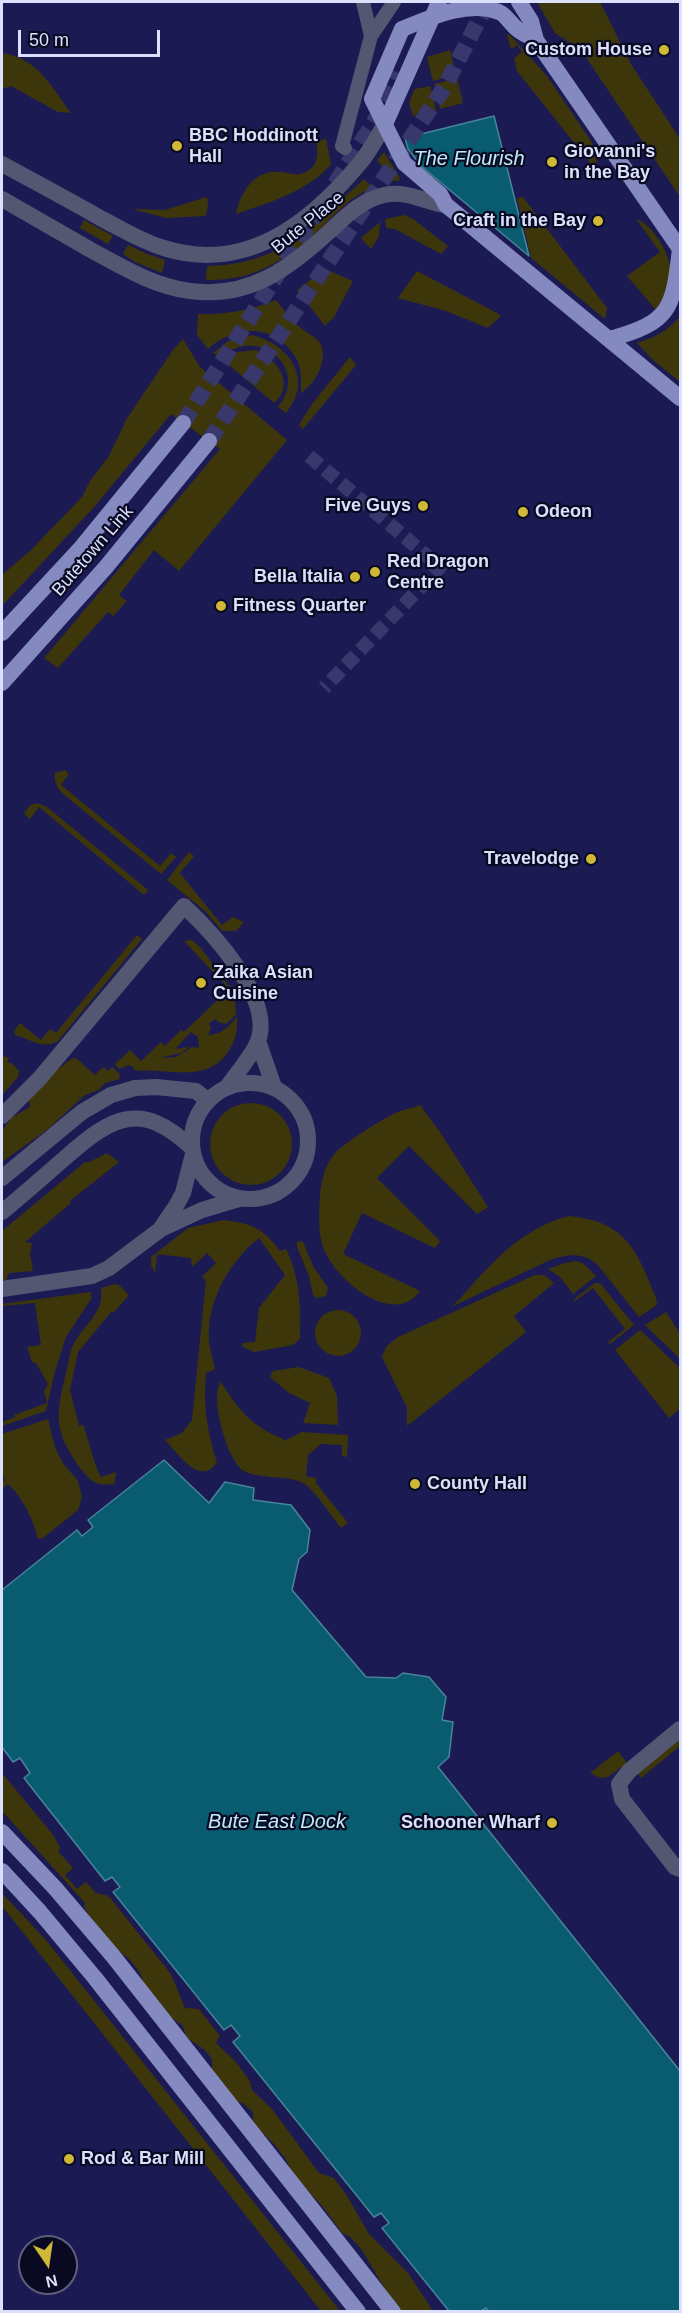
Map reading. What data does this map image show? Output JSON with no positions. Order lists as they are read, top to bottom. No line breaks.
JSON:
{"streets":{"main road":["Butetown Link"],"street":["Bute Place"]},"water":["The Flourish","Bute East Dock"],"places":["Custom House","BBC Hoddinott Hall","Giovanni's in the Bay","Craft in the Bay","Five Guys","Odeon","Red Dragon Centre","Bella Italia","Fitness Quarter","Travelodge","Zaika Asian Cuisine","County Hall","Schooner Wharf","Rod & Bar Mill"],"scale_bar":"50 m","north":"bottom"}
